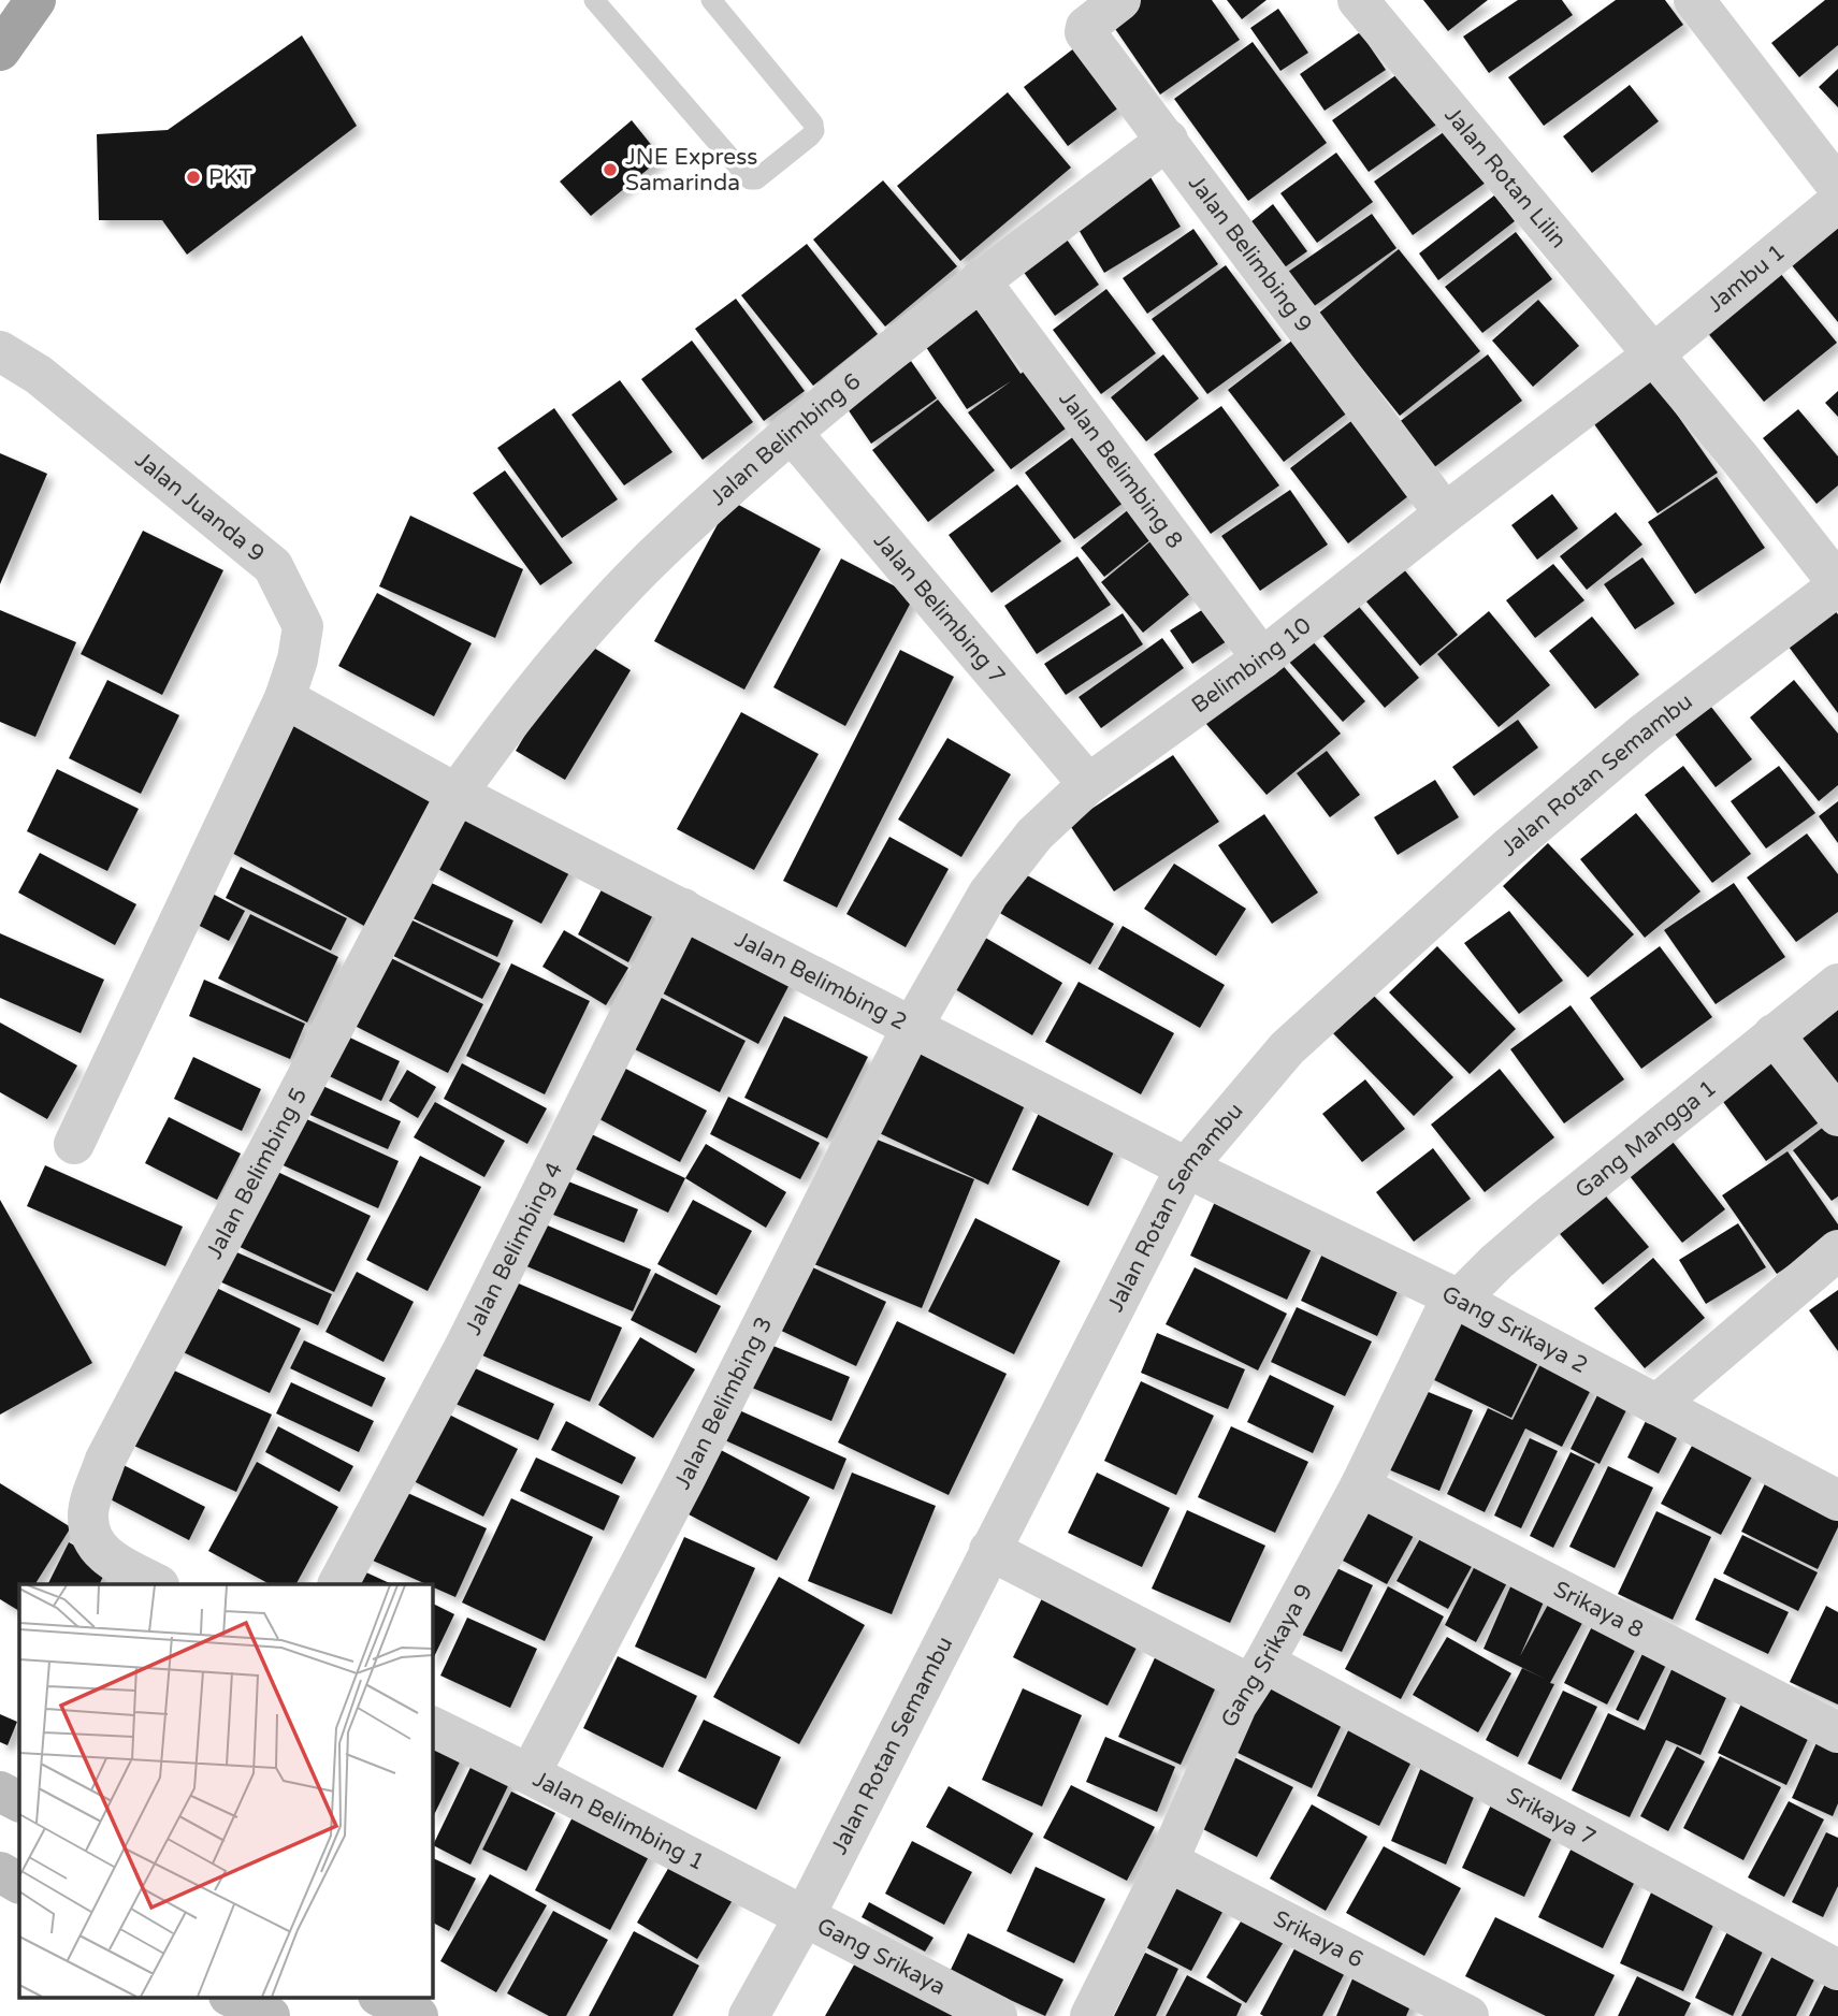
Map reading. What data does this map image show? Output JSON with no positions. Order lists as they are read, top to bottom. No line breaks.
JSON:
{"streets":{"street":["Jalan Rotan Lilin","Jalan Belimbing 9","Jambu 1","Jalan Belimbing 6","Jalan Belimbing 8","Jalan Juanda 9","Jalan Belimbing 7","Belimbing 10","Jalan Rotan Semambu","Jalan Belimbing 2","Gang Mangga 1","Jalan Belimbing 5","Jalan Belimbing 4","Gang Srikaya 2","Jalan Belimbing 3","Srikaya 8","Gang Srikaya 9","Srikaya 7","Jalan Belimbing 1","Srikaya 6","Gang Srikaya"]},"crossings":[["Jalan Rotan Lilin","Jambu 1"],["Jalan Rotan Lilin","Belimbing 10"],["Jalan Rotan Lilin","Jalan Rotan Semambu"],["Jalan Belimbing 9","Jalan Belimbing 6"],["Jalan Belimbing 9","Belimbing 10"],["Jambu 1","Belimbing 10"],["Jalan Belimbing 6","Jalan Belimbing 8"],["Jalan Belimbing 6","Jalan Belimbing 7"],["Jalan Belimbing 6","Jalan Belimbing 2"],["Jalan Belimbing 6","Jalan Belimbing 5"],["Jalan Belimbing 8","Belimbing 10"],["Jalan Belimbing 7","Belimbing 10"],["Belimbing 10","Jalan Belimbing 2"],["Belimbing 10","Jalan Belimbing 3"],["Jalan Rotan Semambu","Jalan Belimbing 2"],["Jalan Rotan Semambu","Gang Srikaya 2"],["Jalan Rotan Semambu","Srikaya 7"],["Jalan Rotan Semambu","Jalan Belimbing 1"],["Jalan Rotan Semambu","Gang Srikaya"],["Jalan Belimbing 2","Jalan Belimbing 5"],["Jalan Belimbing 2","Jalan Belimbing 4"],["Jalan Belimbing 2","Gang Srikaya 2"],["Jalan Belimbing 2","Jalan Belimbing 3"],["Gang Mangga 1","Gang Srikaya 2"],["Gang Mangga 1","Gang Srikaya 9"],["Gang Srikaya 2","Gang Srikaya 9"],["Jalan Belimbing 3","Jalan Belimbing 1"],["Srikaya 8","Gang Srikaya 9"],["Gang Srikaya 9","Srikaya 7"],["Gang Srikaya 9","Srikaya 6"],["Jalan Belimbing 1","Gang Srikaya"]],"places":["JNE Express Samarinda","PKT"]}
